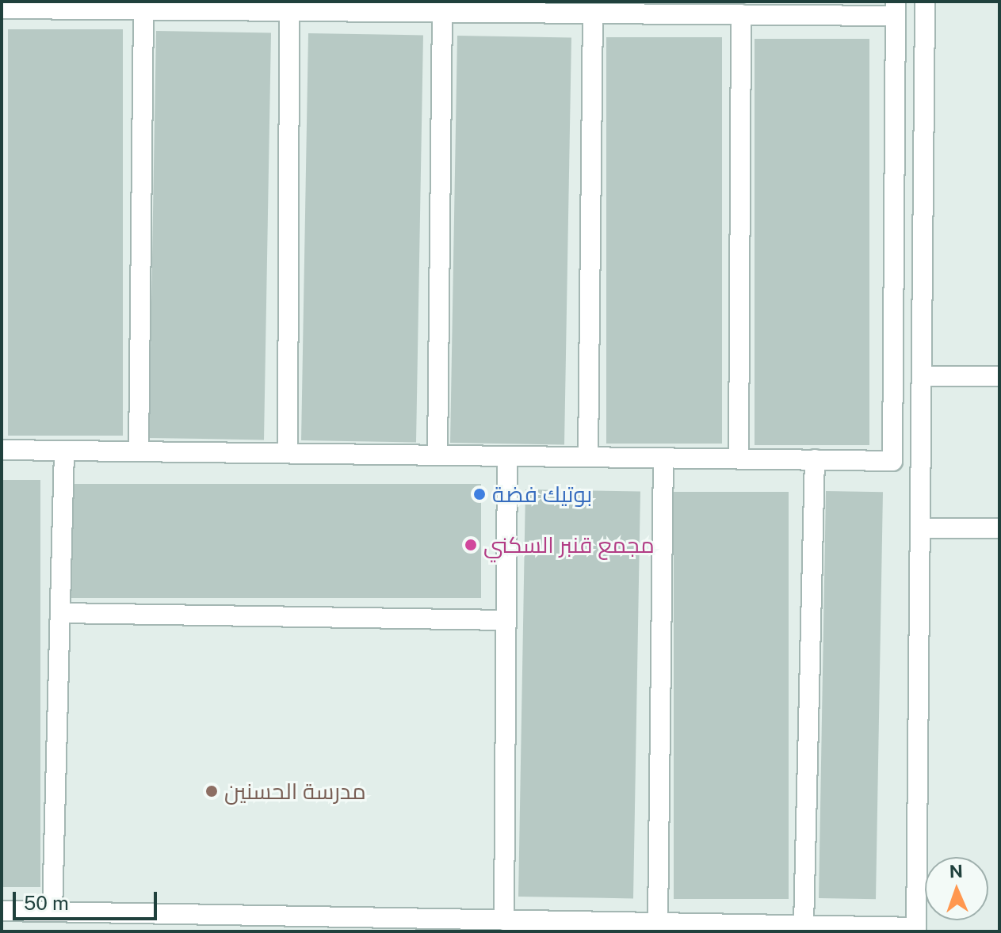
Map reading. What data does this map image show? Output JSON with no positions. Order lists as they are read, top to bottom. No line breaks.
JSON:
{"places":["بوتيك فضة","مجمع قنبر السكني","مدرسة الحسنين"],"scale_bar":"50 m","north":"top"}
